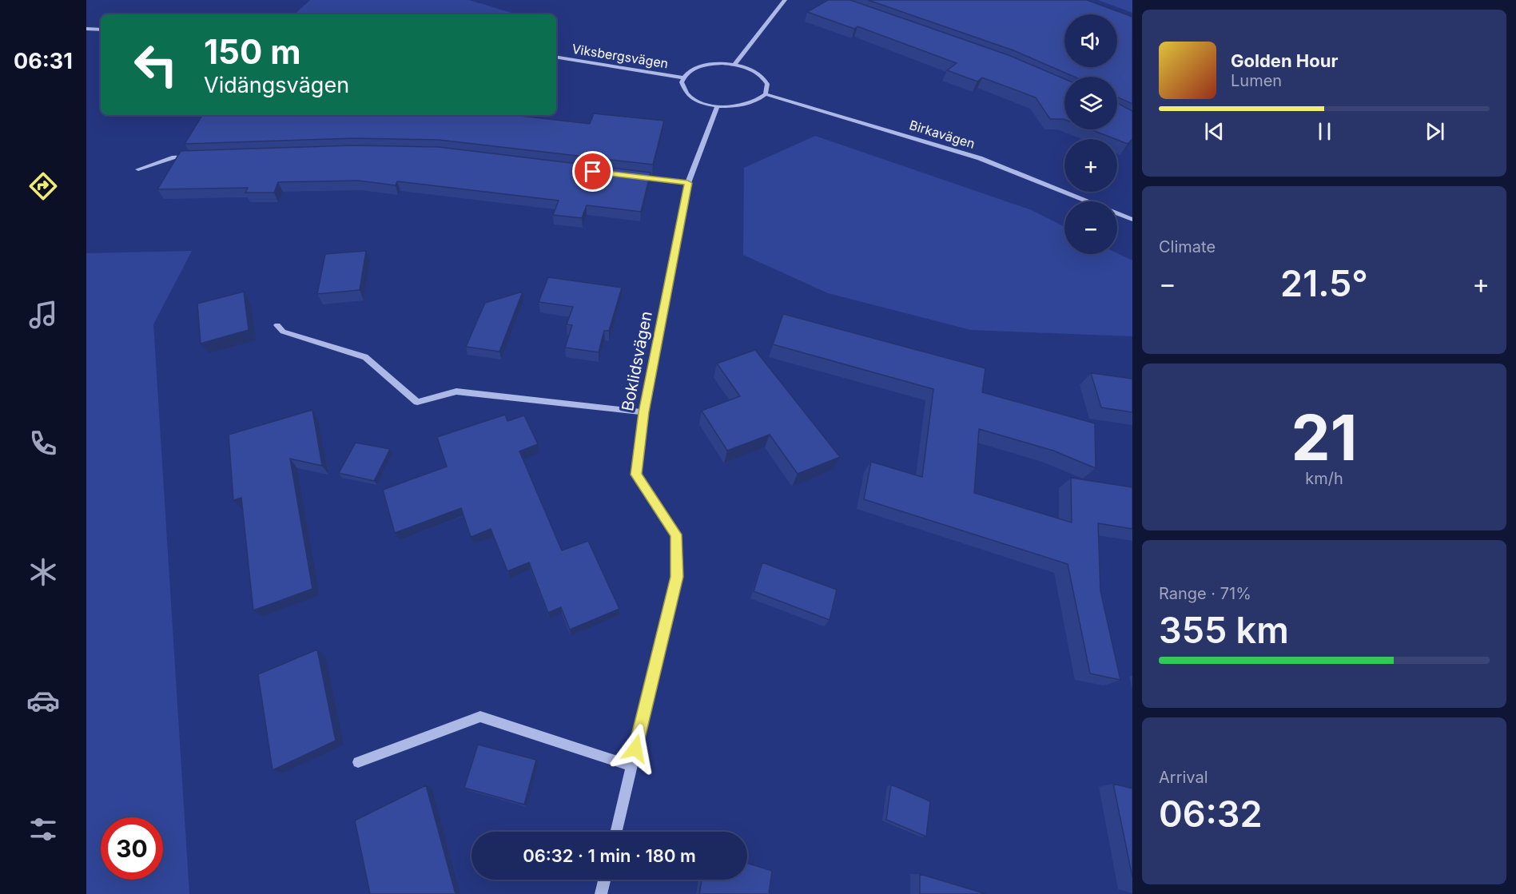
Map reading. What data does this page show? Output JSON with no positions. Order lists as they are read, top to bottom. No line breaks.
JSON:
{"streets":{"street":["Viksbergsvägen","Birkavägen","Boklidsvägen"]},"page":{"tabs":"06:31","map_buttons":["+","−"],"turn":["150 m","Vidängsvägen"],"song":["Golden Hour","Lumen"],"tile":["Climate",["21","km/h"],["Range · 71%","355 km"],["Arrival","06:32"]],"heat":["−","21.5°","+"],"limit":"30","trip":"06:32 · 1 min · 180 m"}}
